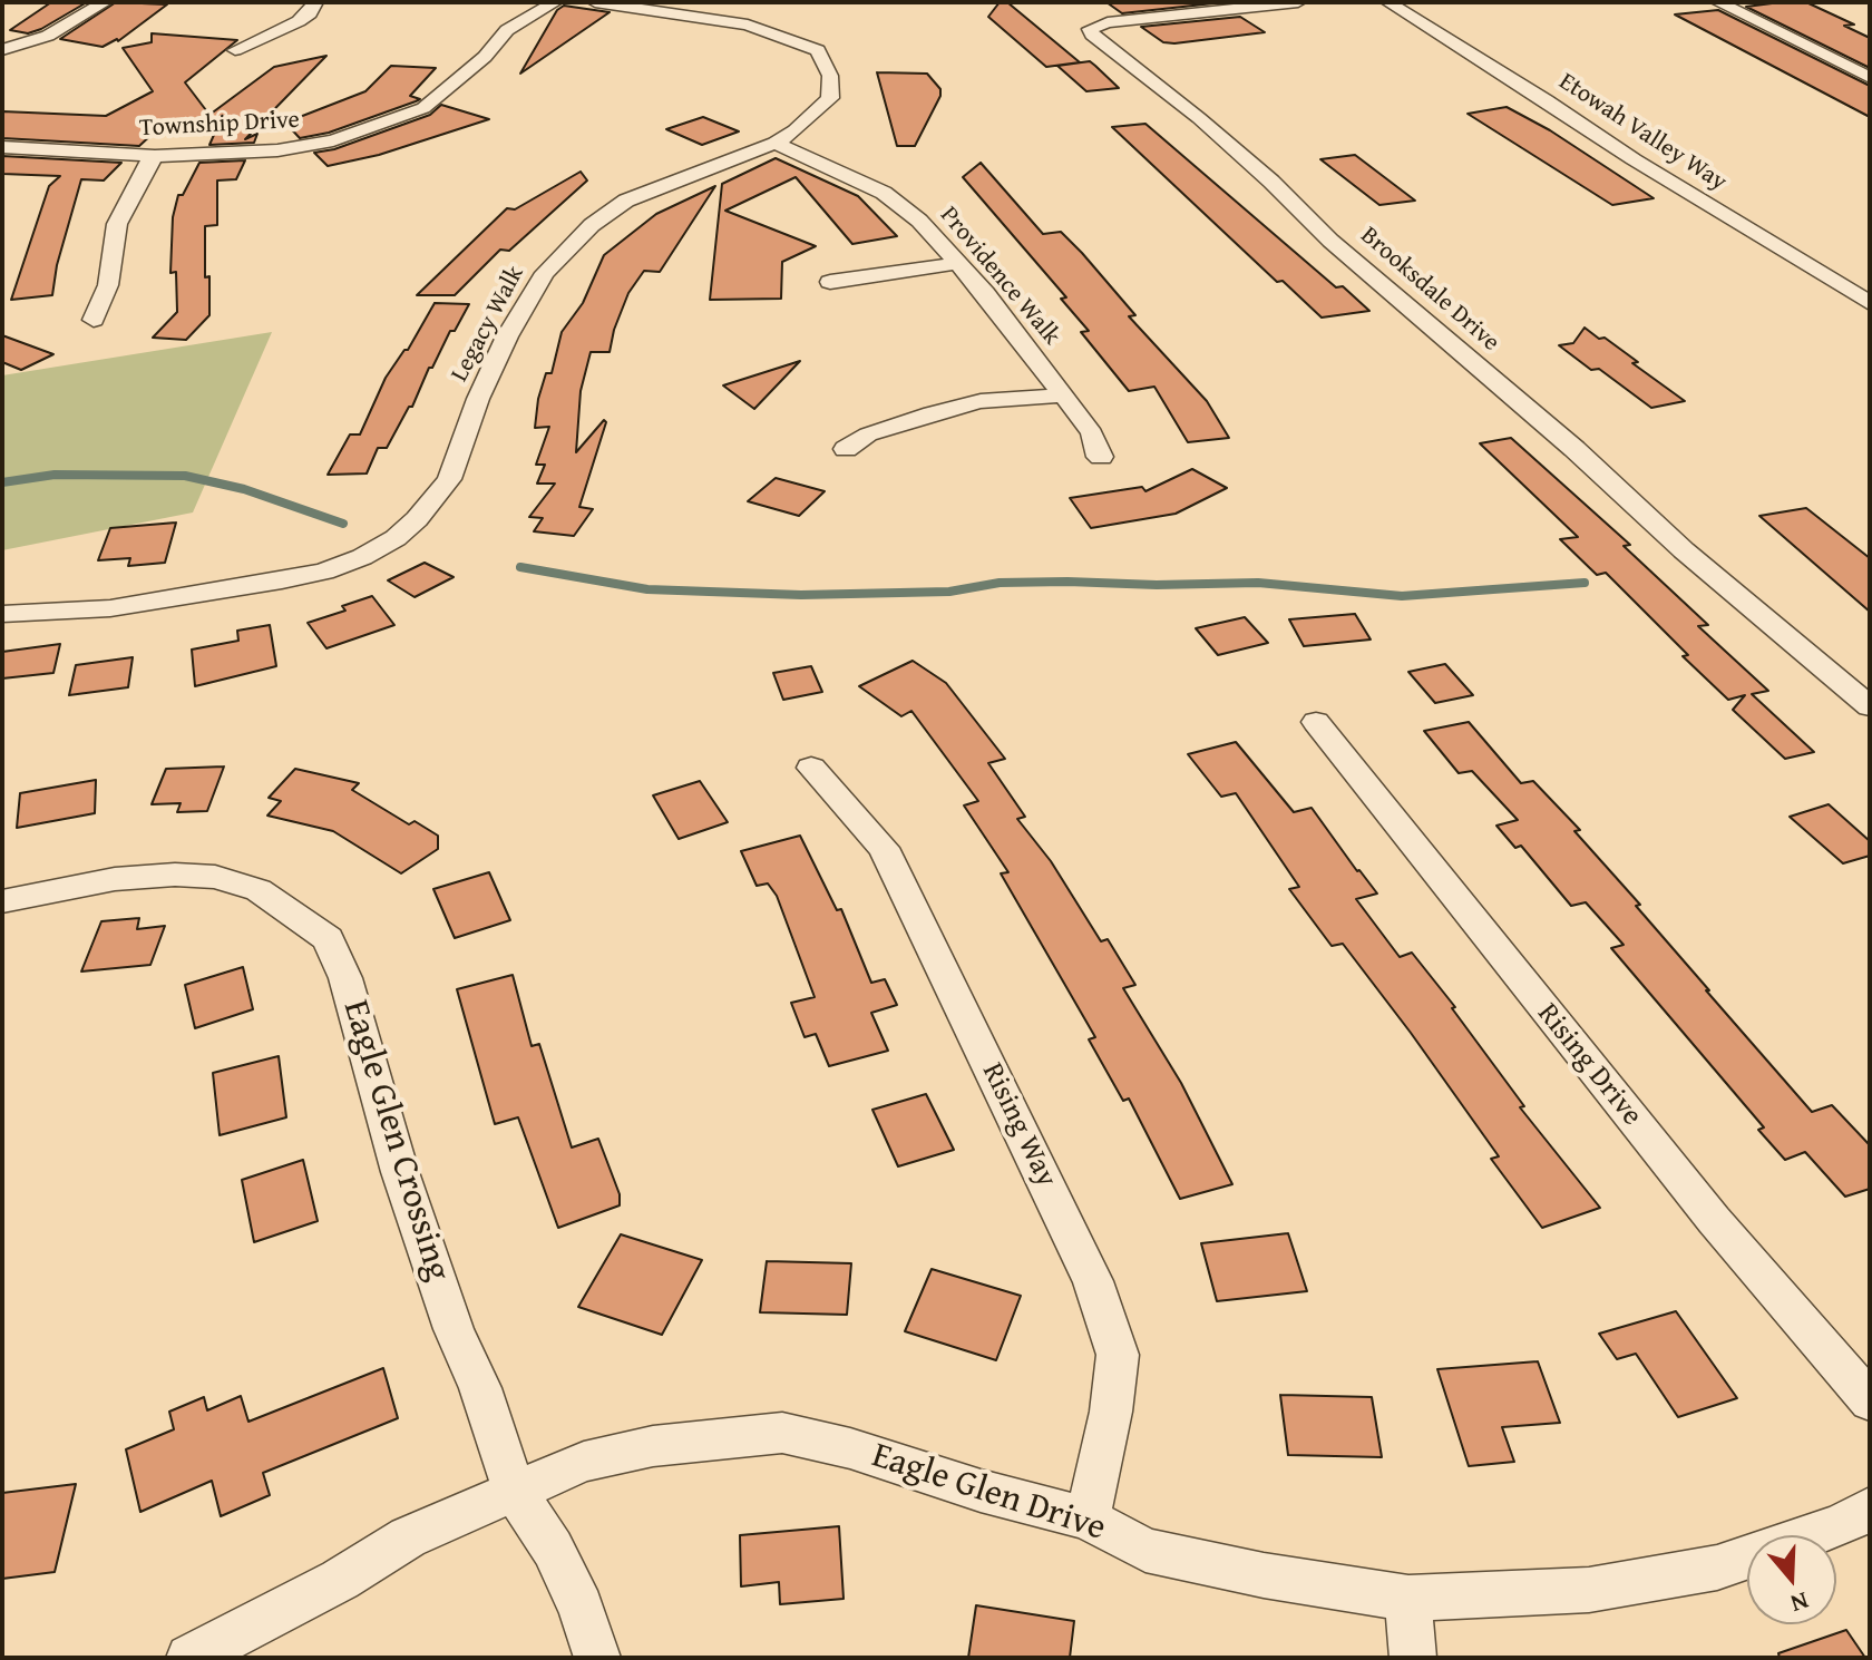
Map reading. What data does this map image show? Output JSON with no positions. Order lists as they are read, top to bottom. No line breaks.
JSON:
{"streets":{"street":["Township Drive","Etowah Valley Way","Providence Walk","Brooksdale Drive","Legacy Walk","Rising Drive","Rising Way","Eagle Glen Crossing","Eagle Glen Drive"]},"crossings":[["Providence Walk","Legacy Walk"],["Rising Way","Eagle Glen Drive"],["Eagle Glen Crossing","Eagle Glen Drive"]],"north":"bottom"}
